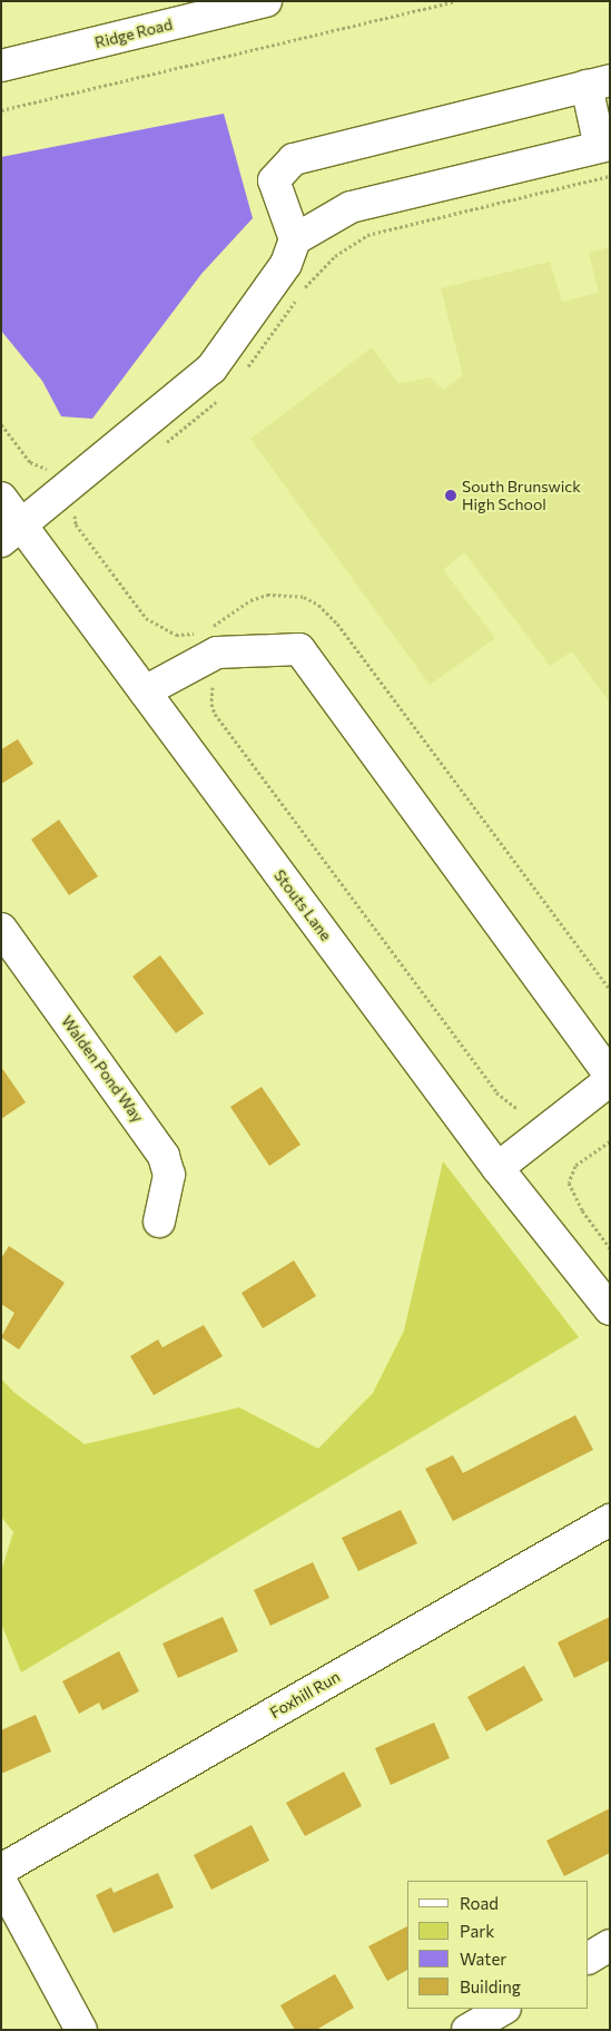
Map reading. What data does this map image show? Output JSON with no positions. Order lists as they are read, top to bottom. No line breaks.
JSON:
{"streets":{"street":["Ridge Road","Stouts Lane","Walden Pond Way","Foxhill Run"]},"places":["South Brunswick High School"],"legend":["Road","Park","Water","Building"]}
